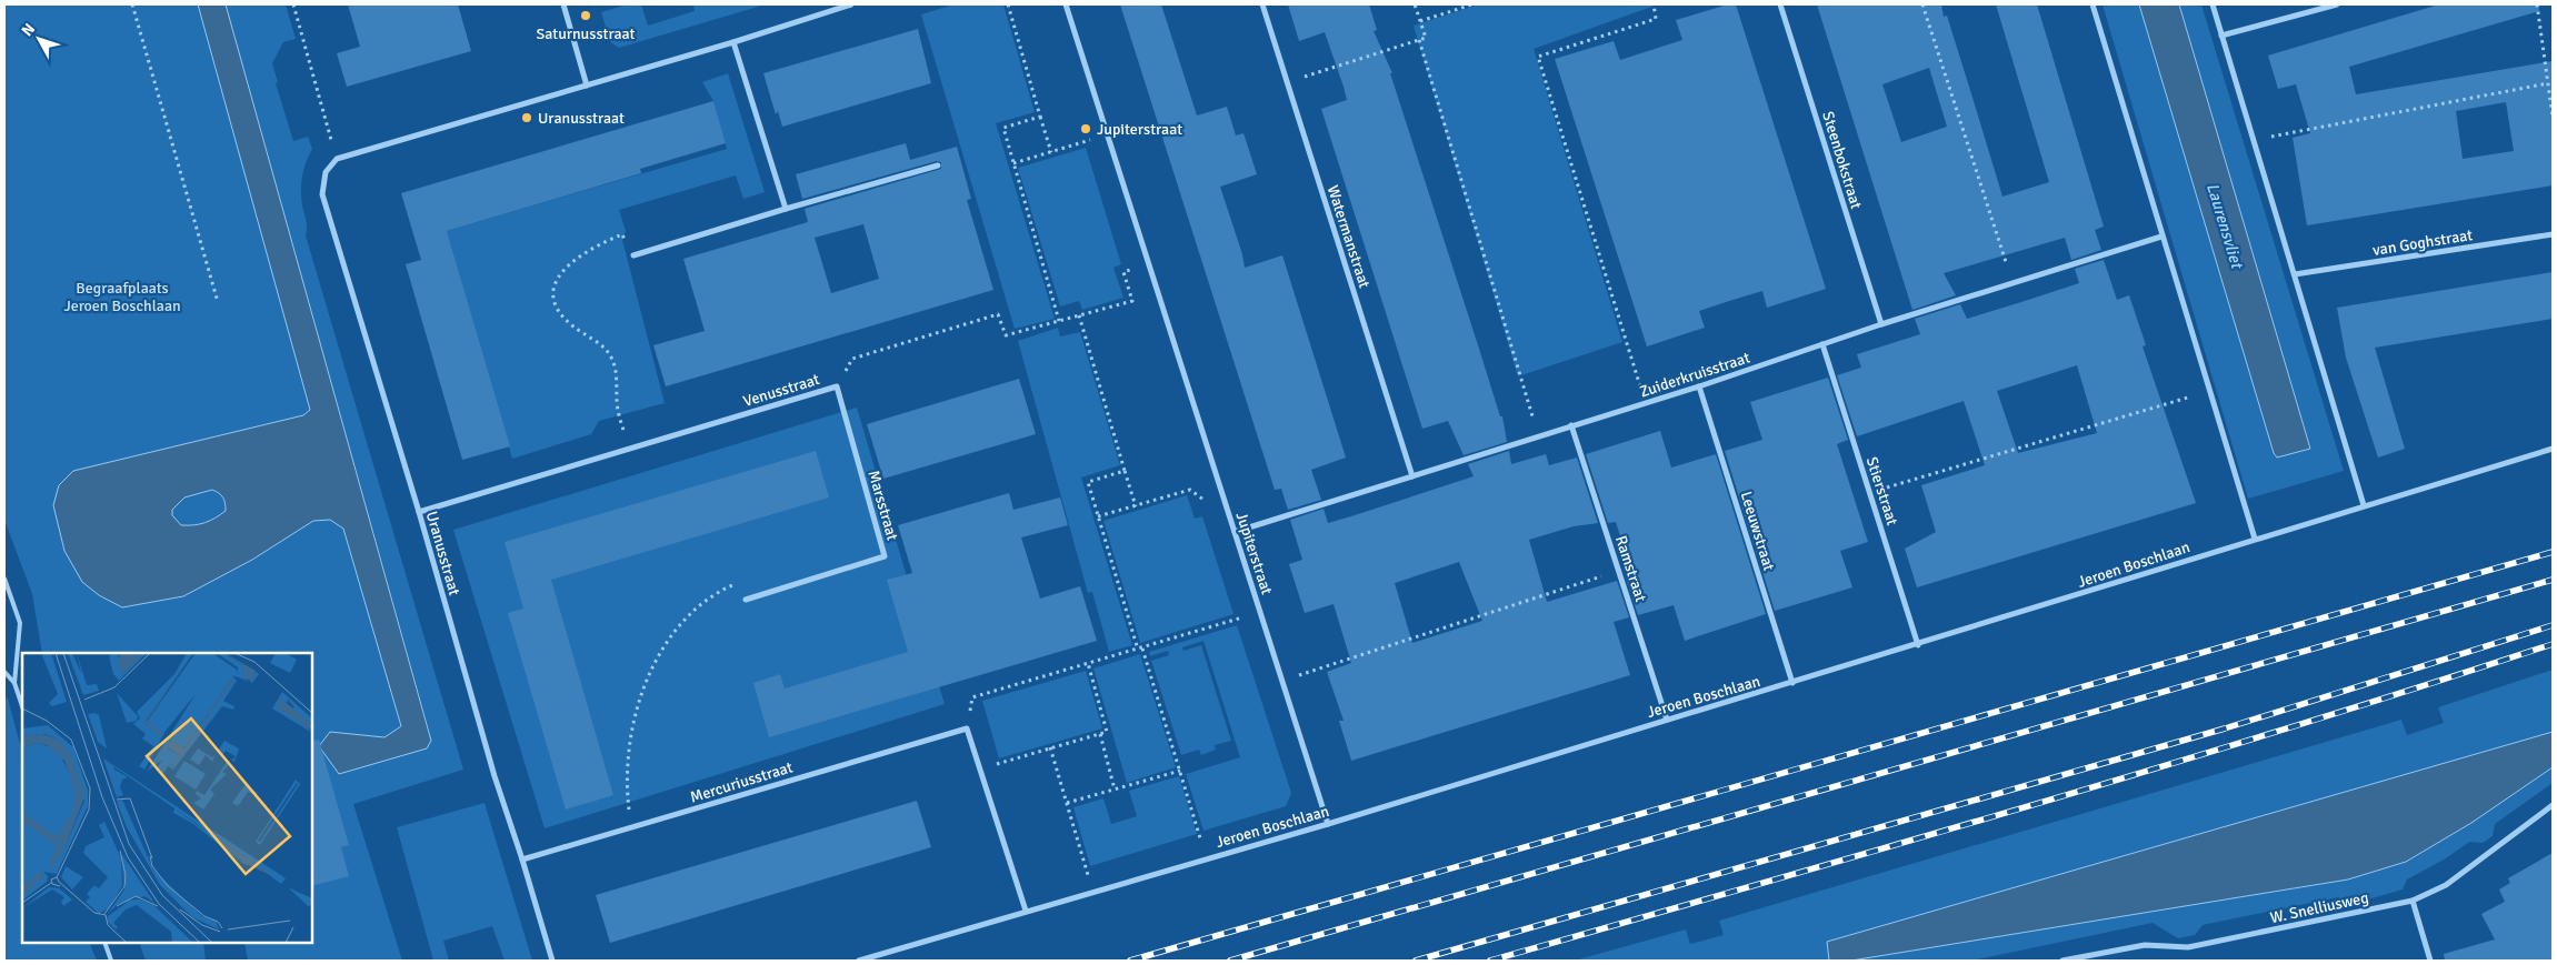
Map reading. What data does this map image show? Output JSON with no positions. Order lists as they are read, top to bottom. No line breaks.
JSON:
{"streets":{"street":["Steenbokstraat","Watermanstraat","van Goghstraat","Zuiderkruisstraat","Venusstraat","Stierstraat","Marsstraat","Leeuwstraat","Uranusstraat","Jupiterstraat","Jeroen Boschlaan","Ramstraat","Mercuriusstraat","W. Snelliusweg"]},"crossings":[["Steenbokstraat","Zuiderkruisstraat"],["Watermanstraat","Zuiderkruisstraat"],["Zuiderkruisstraat","Stierstraat"],["Zuiderkruisstraat","Leeuwstraat"],["Zuiderkruisstraat","Jupiterstraat"],["Zuiderkruisstraat","Ramstraat"],["Venusstraat","Marsstraat"],["Venusstraat","Uranusstraat"],["Venusstraat","Jupiterstraat"],["Stierstraat","Jeroen Boschlaan"],["Leeuwstraat","Jeroen Boschlaan"],["Uranusstraat","Mercuriusstraat"],["Jupiterstraat","Jeroen Boschlaan"],["Jeroen Boschlaan","Ramstraat"]],"water":["Laurensvliet"],"parks":["Begraafplaats Jeroen Boschlaan"],"places":["Saturnusstraat","Uranusstraat","Jupiterstraat"],"north":"top left"}
